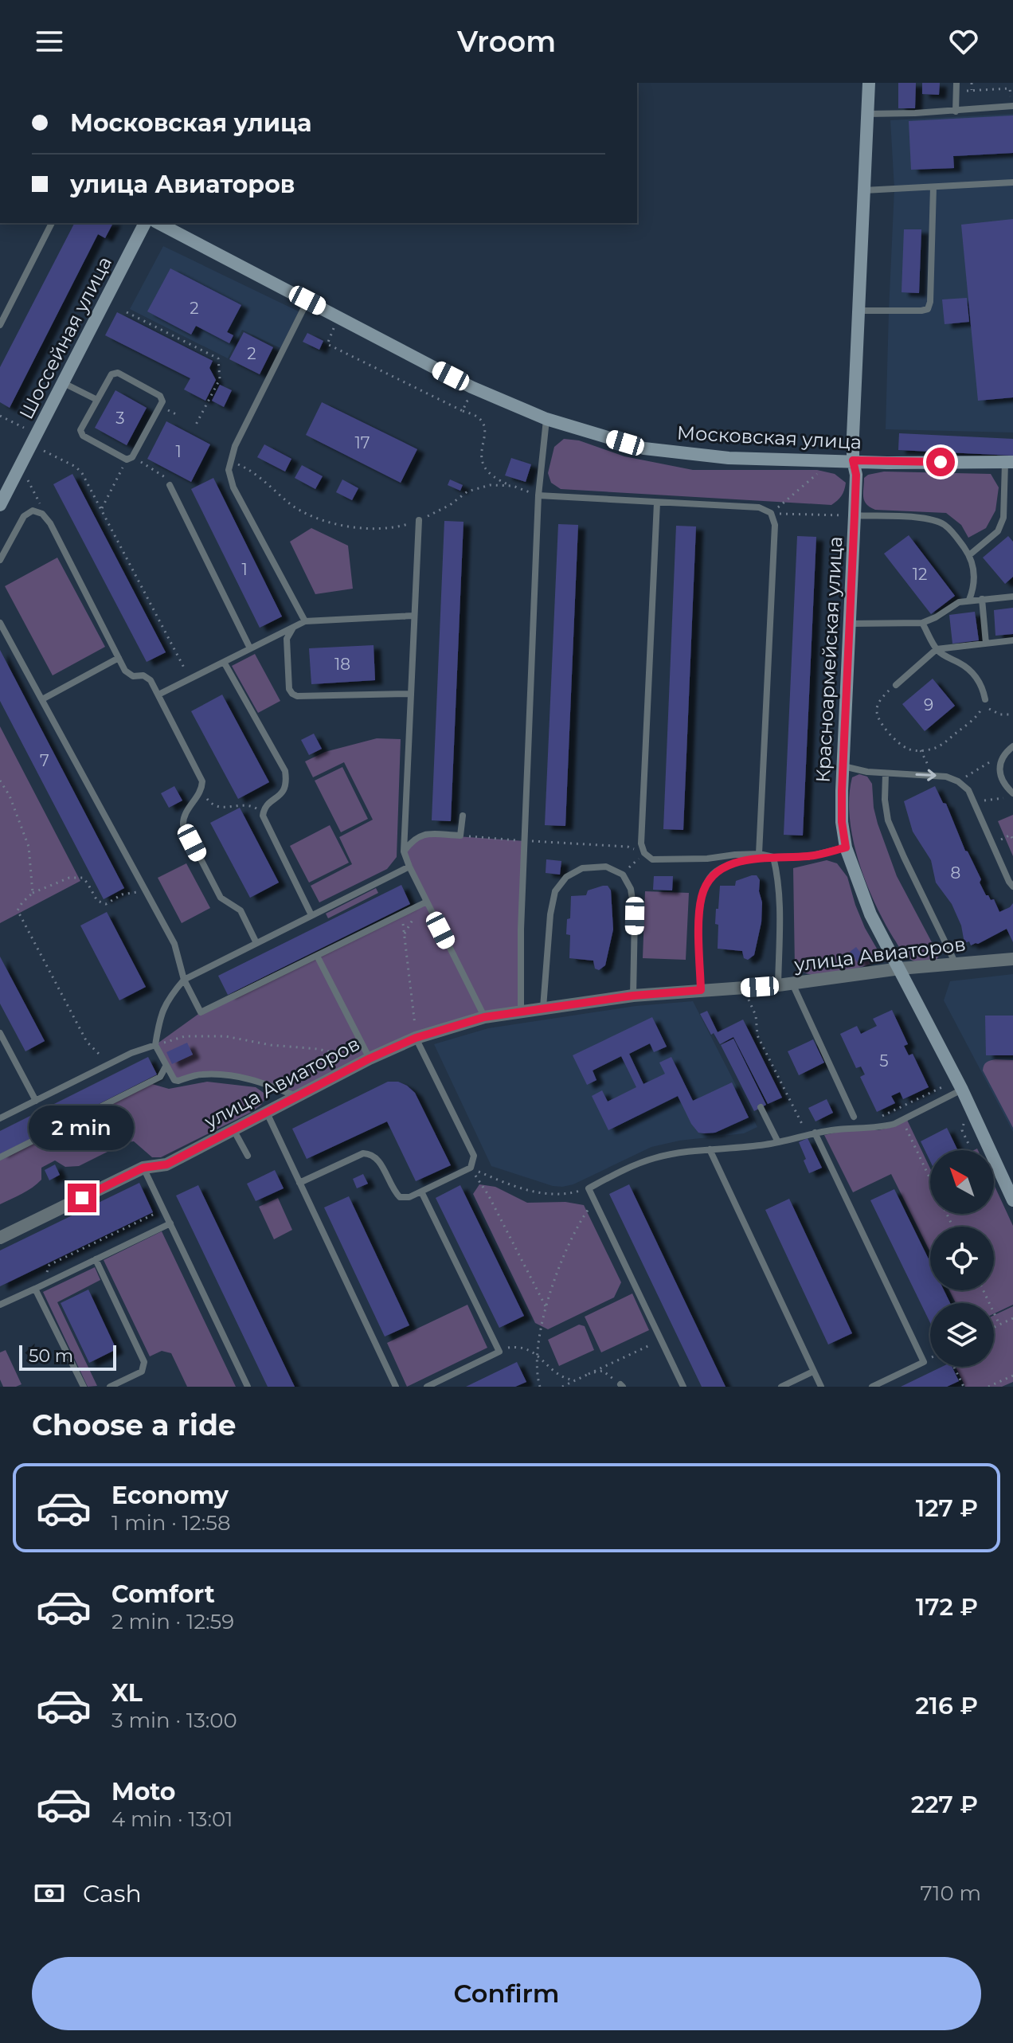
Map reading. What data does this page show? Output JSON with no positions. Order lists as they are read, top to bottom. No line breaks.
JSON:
{"streets":{"street":["Шоссейная улица","Московская улица","Красноармейская улица","улица Авиаторов"]},"crossings":[["Московская улица","Красноармейская улица"],["Красноармейская улица","улица Авиаторов"]],"house_numbers":["2","2","3","17","1","1","12","18","9","7","8","5"],"scale_bar":"50 m","north":"top left","page":{"header":"Vroom","banner":["Московская улица","улица Авиаторов"],"bubble":"2 min","scale":"50 m","heading":"Choose a ride","list":[{"name":"Economy","note":"1 min · 12:58","value":"127 ₽"},{"name":"Comfort","note":"2 min · 12:59","value":"172 ₽"},{"name":"XL","note":"3 min · 13:00","value":"216 ₽"},{"name":"Moto","note":"4 min · 13:01","value":"227 ₽"}],"pay":["Cash","710 m"],"buttons":"Confirm"}}
